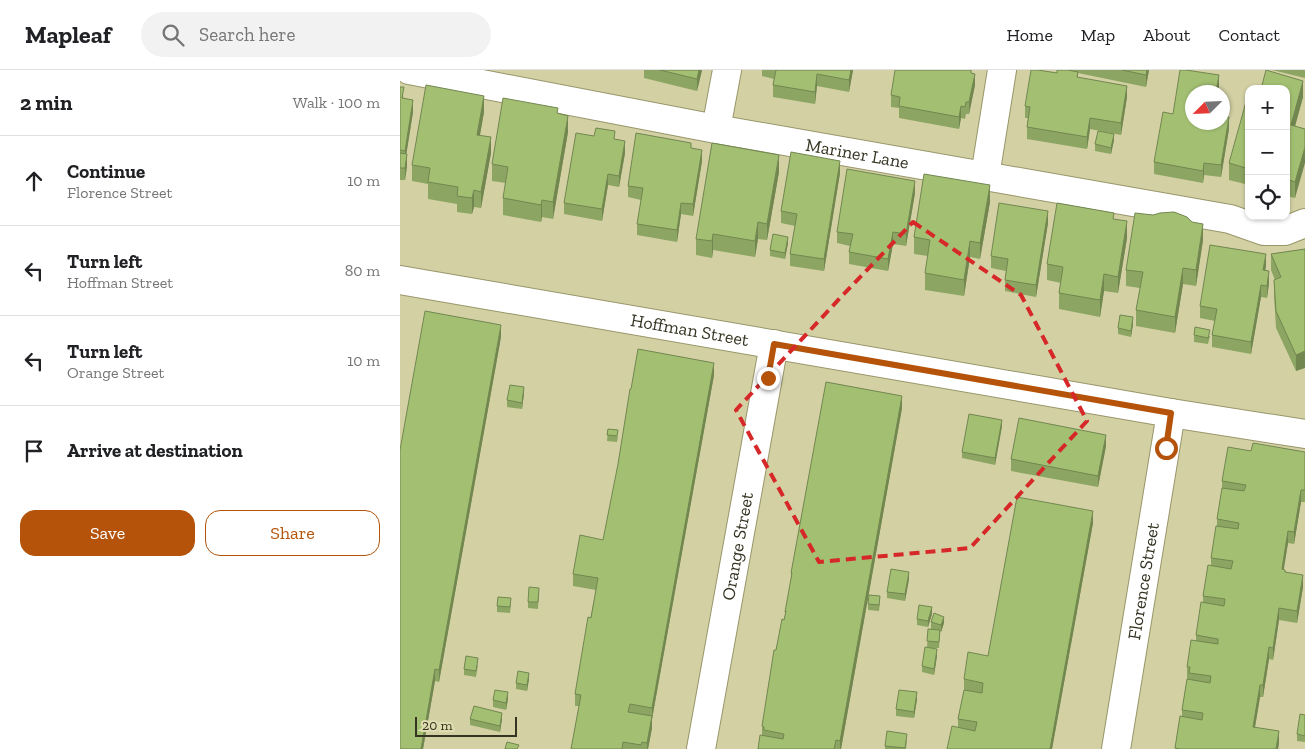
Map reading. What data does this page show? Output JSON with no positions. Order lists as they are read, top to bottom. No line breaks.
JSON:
{"streets":{"street":["Mariner Lane","Hoffman Street","Orange Street","Florence Street"]},"crossings":[["Hoffman Street","Orange Street"],["Hoffman Street","Florence Street"]],"scale_bar":"20 m","north":"bottom left","page":{"header":"Mapleaf","search":"Search here","nav":["Home","Map","About","Contact"],"heading":["2 min","Walk · 100 m"],"map_buttons":["+","−"],"list":[["Continue","Florence Street","10 m"],["Turn left","Hoffman Street","80 m"],["Turn left","Orange Street","10 m"],"Arrive at destination"],"buttons":["Save","Share"],"scale":"20 m"}}
